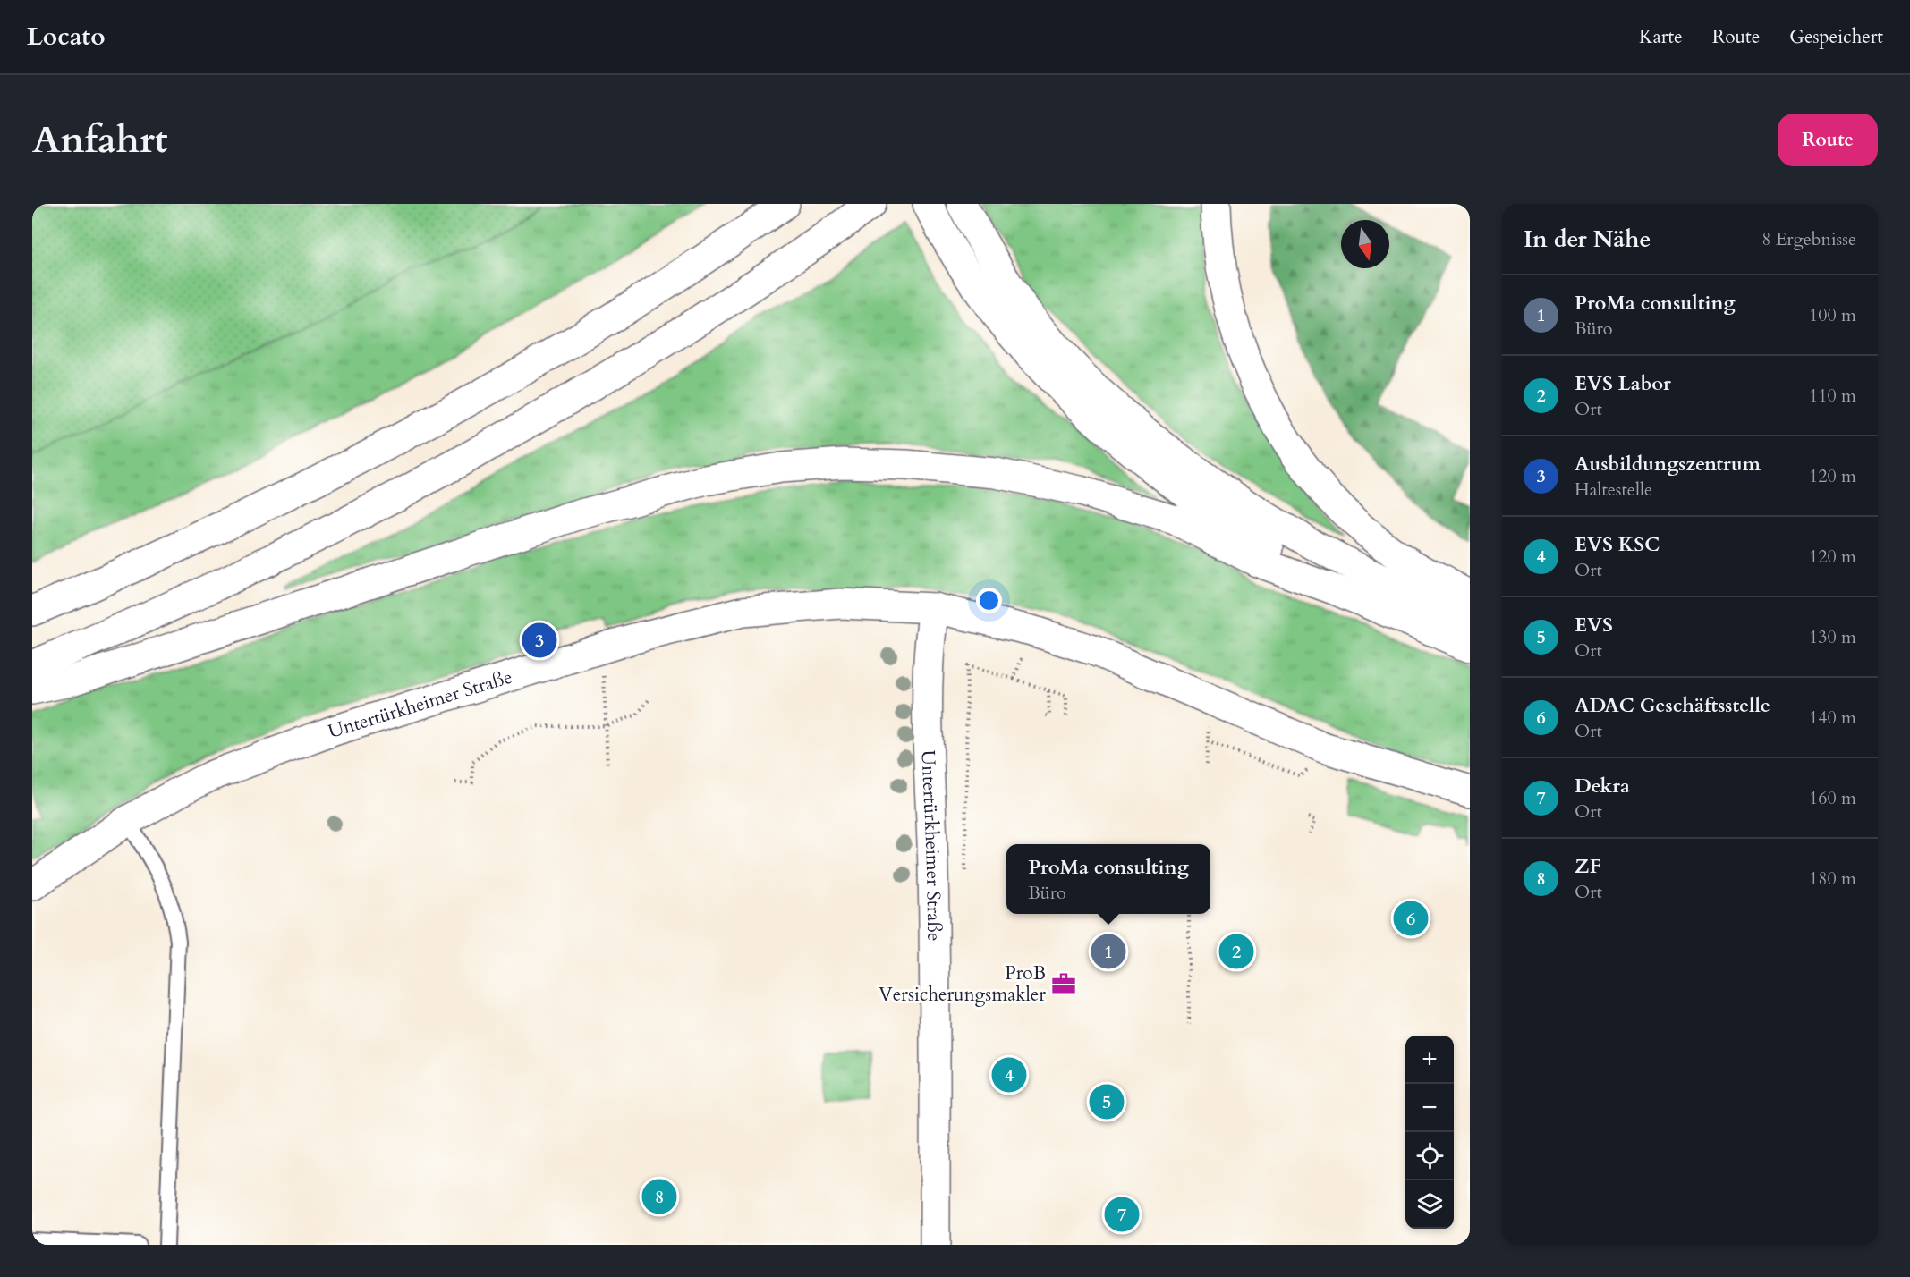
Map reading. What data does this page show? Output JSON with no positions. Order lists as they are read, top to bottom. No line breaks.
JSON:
{"streets":{"main road":["Untertürkheimer Straße"]},"places":{"office":["ProB Versicherungsmakler"]},"north":"bottom","page":{"header":"Locato","nav":["Karte","Route","Gespeichert"],"buttons":"Route","title":"Anfahrt","heading":["In der Nähe","8 Ergebnisse"],"list":[{"mark":"1","name":"ProMa consulting","note":"Büro","value":"100 m"},{"mark":"2","name":"EVS Labor","note":"Ort","value":"110 m"},{"mark":"3","name":"Ausbildungszentrum","note":"Haltestelle","value":"120 m"},{"mark":"4","name":"EVS KSC","note":"Ort","value":"120 m"},{"mark":"5","name":"EVS","note":"Ort","value":"130 m"},{"mark":"6","name":"ADAC Geschäftsstelle","note":"Ort","value":"140 m"},{"mark":"7","name":"Dekra","note":"Ort","value":"160 m"},{"mark":"8","name":"ZF","note":"Ort","value":"180 m"}],"pins":["3","6","1","2","4","5","8","7"],"popup":["ProMa consulting","Büro"],"map_buttons":["+","−"]}}
